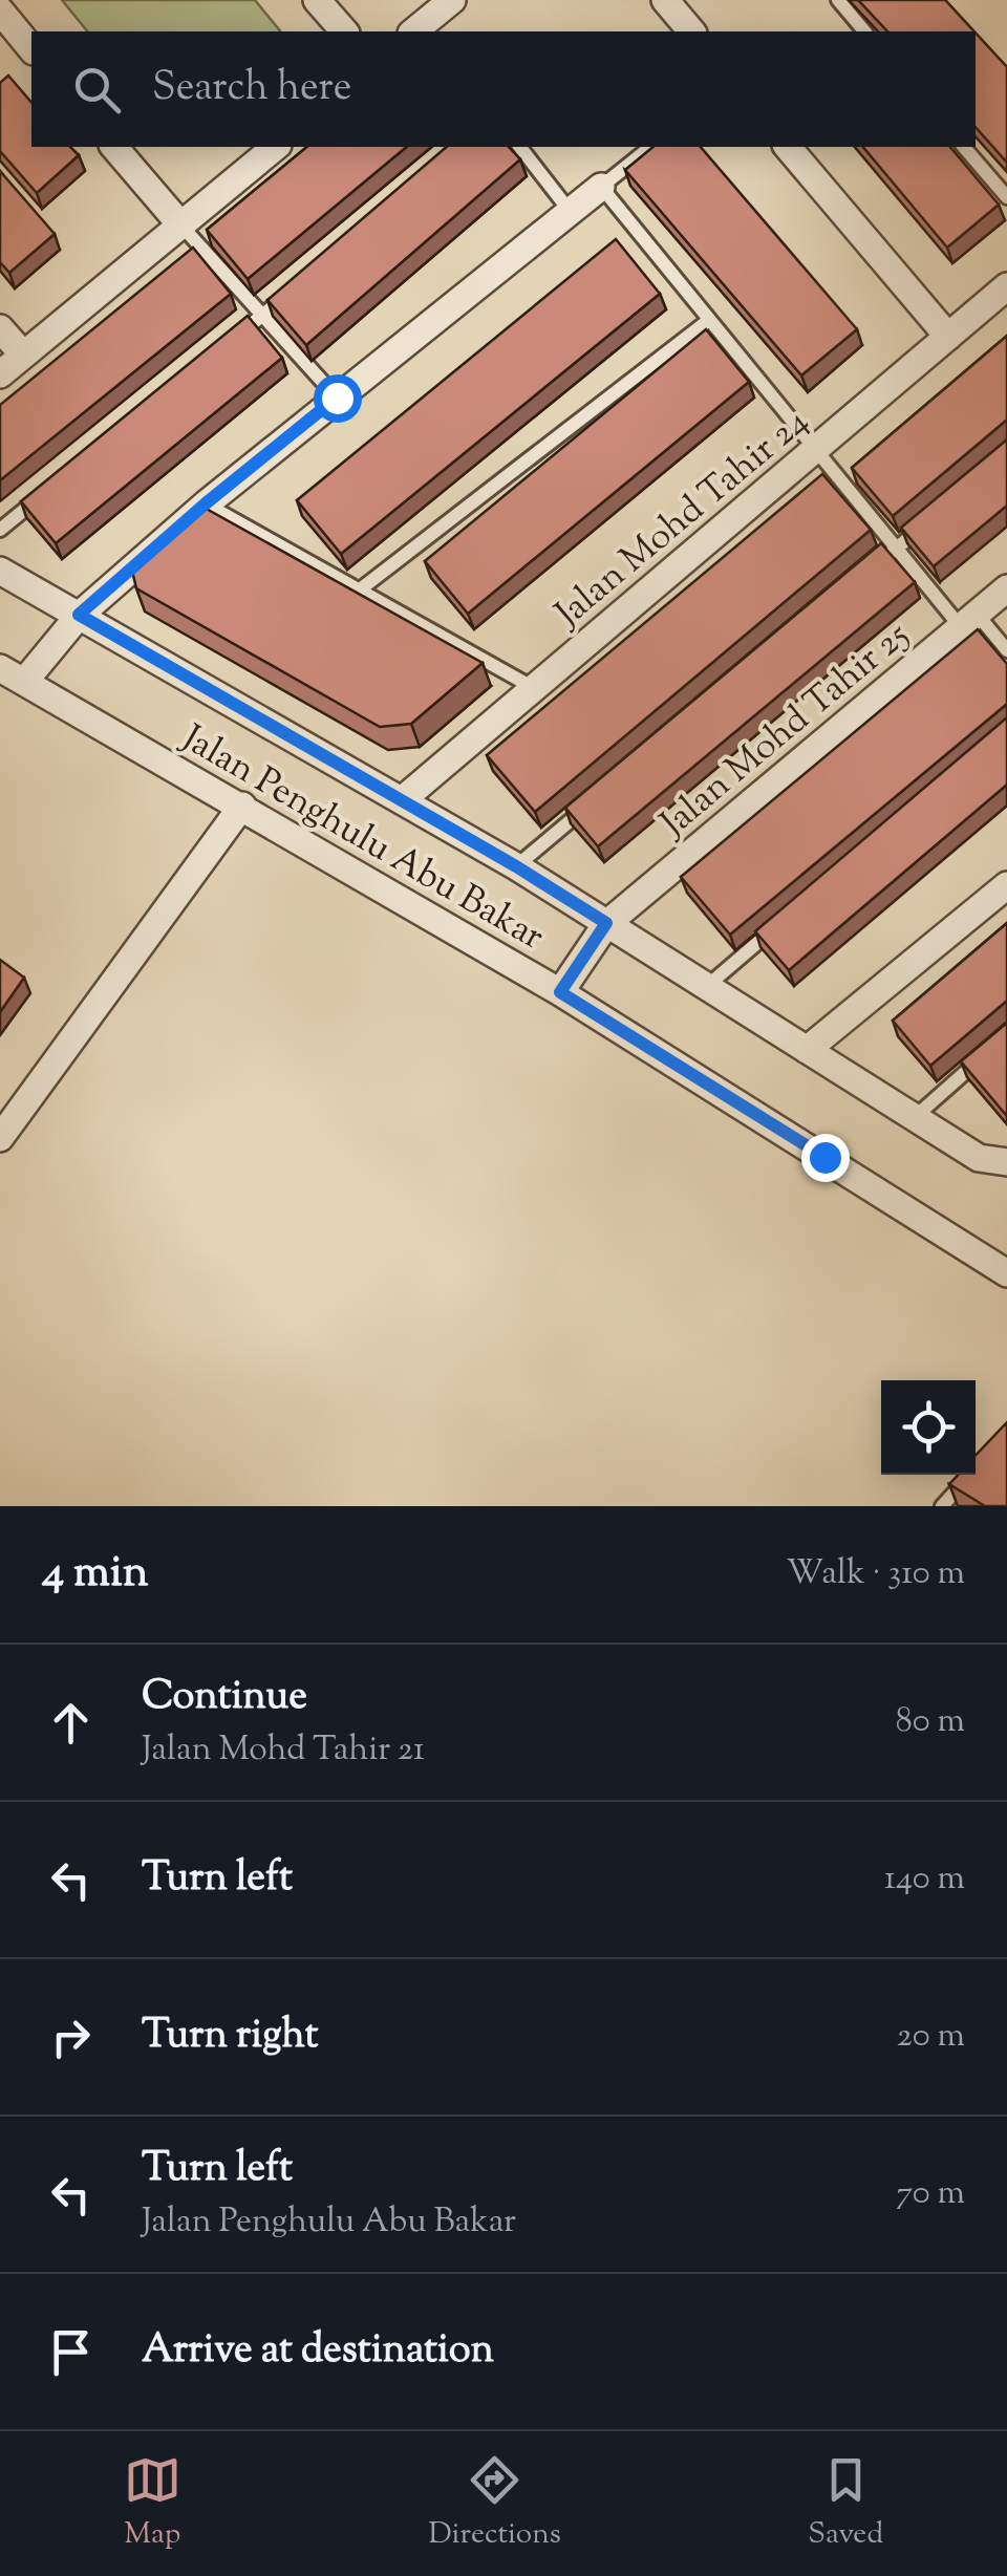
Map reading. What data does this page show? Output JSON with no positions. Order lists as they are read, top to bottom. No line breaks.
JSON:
{"streets":{"street":["Jalan Mohd Tahir 24","Jalan Mohd Tahir 25","Jalan Penghulu Abu Bakar"]},"crossings":[["Jalan Mohd Tahir 25","Jalan Penghulu Abu Bakar"]],"page":{"search":"Search here","heading":["4 min","Walk · 310 m"],"list":[["Continue","Jalan Mohd Tahir 21","80 m"],["Turn left","140 m"],["Turn right","20 m"],["Turn left","Jalan Penghulu Abu Bakar","70 m"],"Arrive at destination"],"nav":["Map","Directions","Saved"]}}
